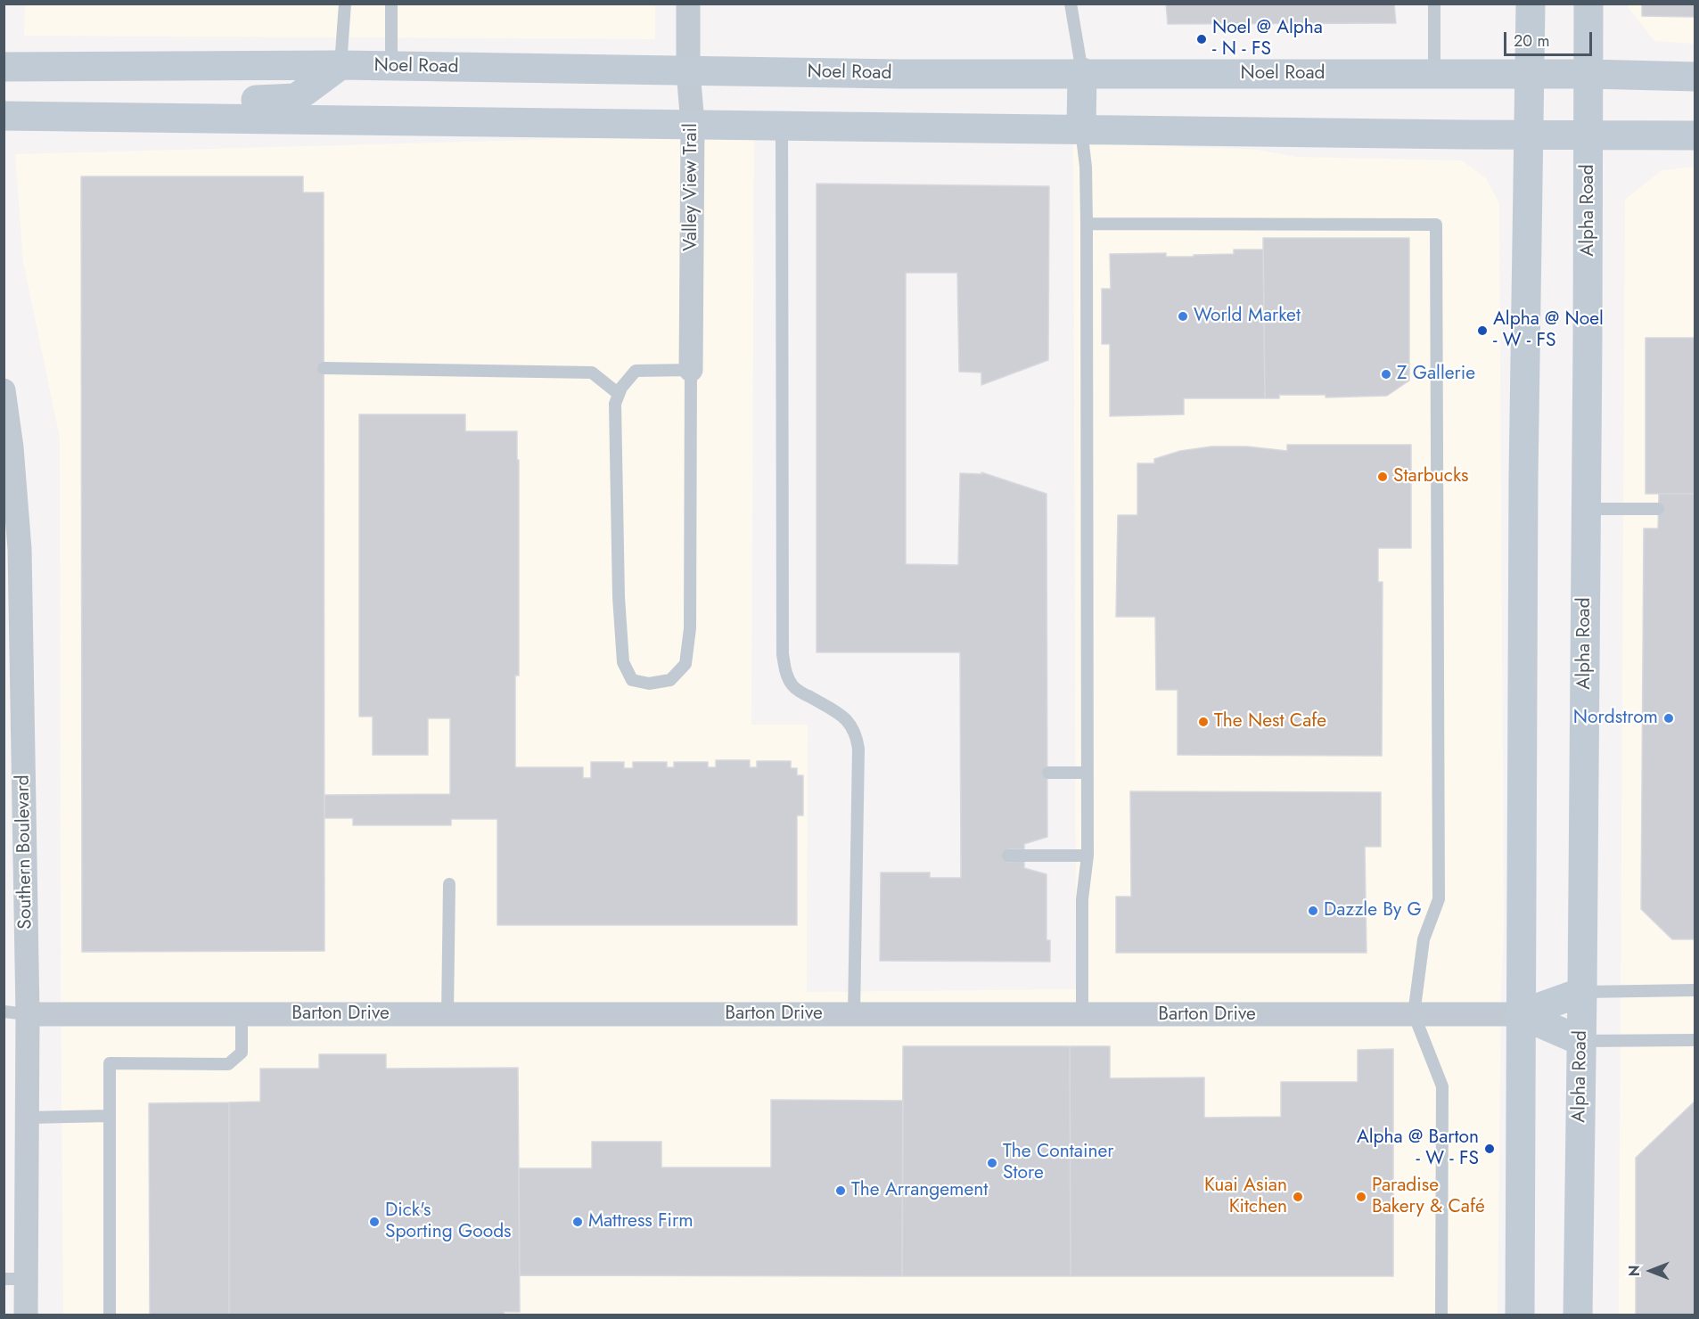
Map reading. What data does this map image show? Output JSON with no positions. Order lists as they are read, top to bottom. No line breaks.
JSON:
{"streets":{"street":["Noel Road","Valley View Trail","Alpha Road","Southern Boulevard","Barton Drive"]},"crossings":[["Noel Road","Valley View Trail"],["Noel Road","Alpha Road"],["Southern Boulevard","Barton Drive"]],"places":["Noel @ Alpha - N - FS","World Market","Alpha @ Noel - W - FS","Z Gallerie","Starbucks","Nordstrom","The Nest Cafe","Dazzle By G","Alpha @ Barton - W - FS","The Container Store","The Arrangement","Kuai Asian Kitchen","Paradise Bakery & Café","Dick's Sporting Goods","Mattress Firm"],"scale_bar":"20 m","north":"left"}
